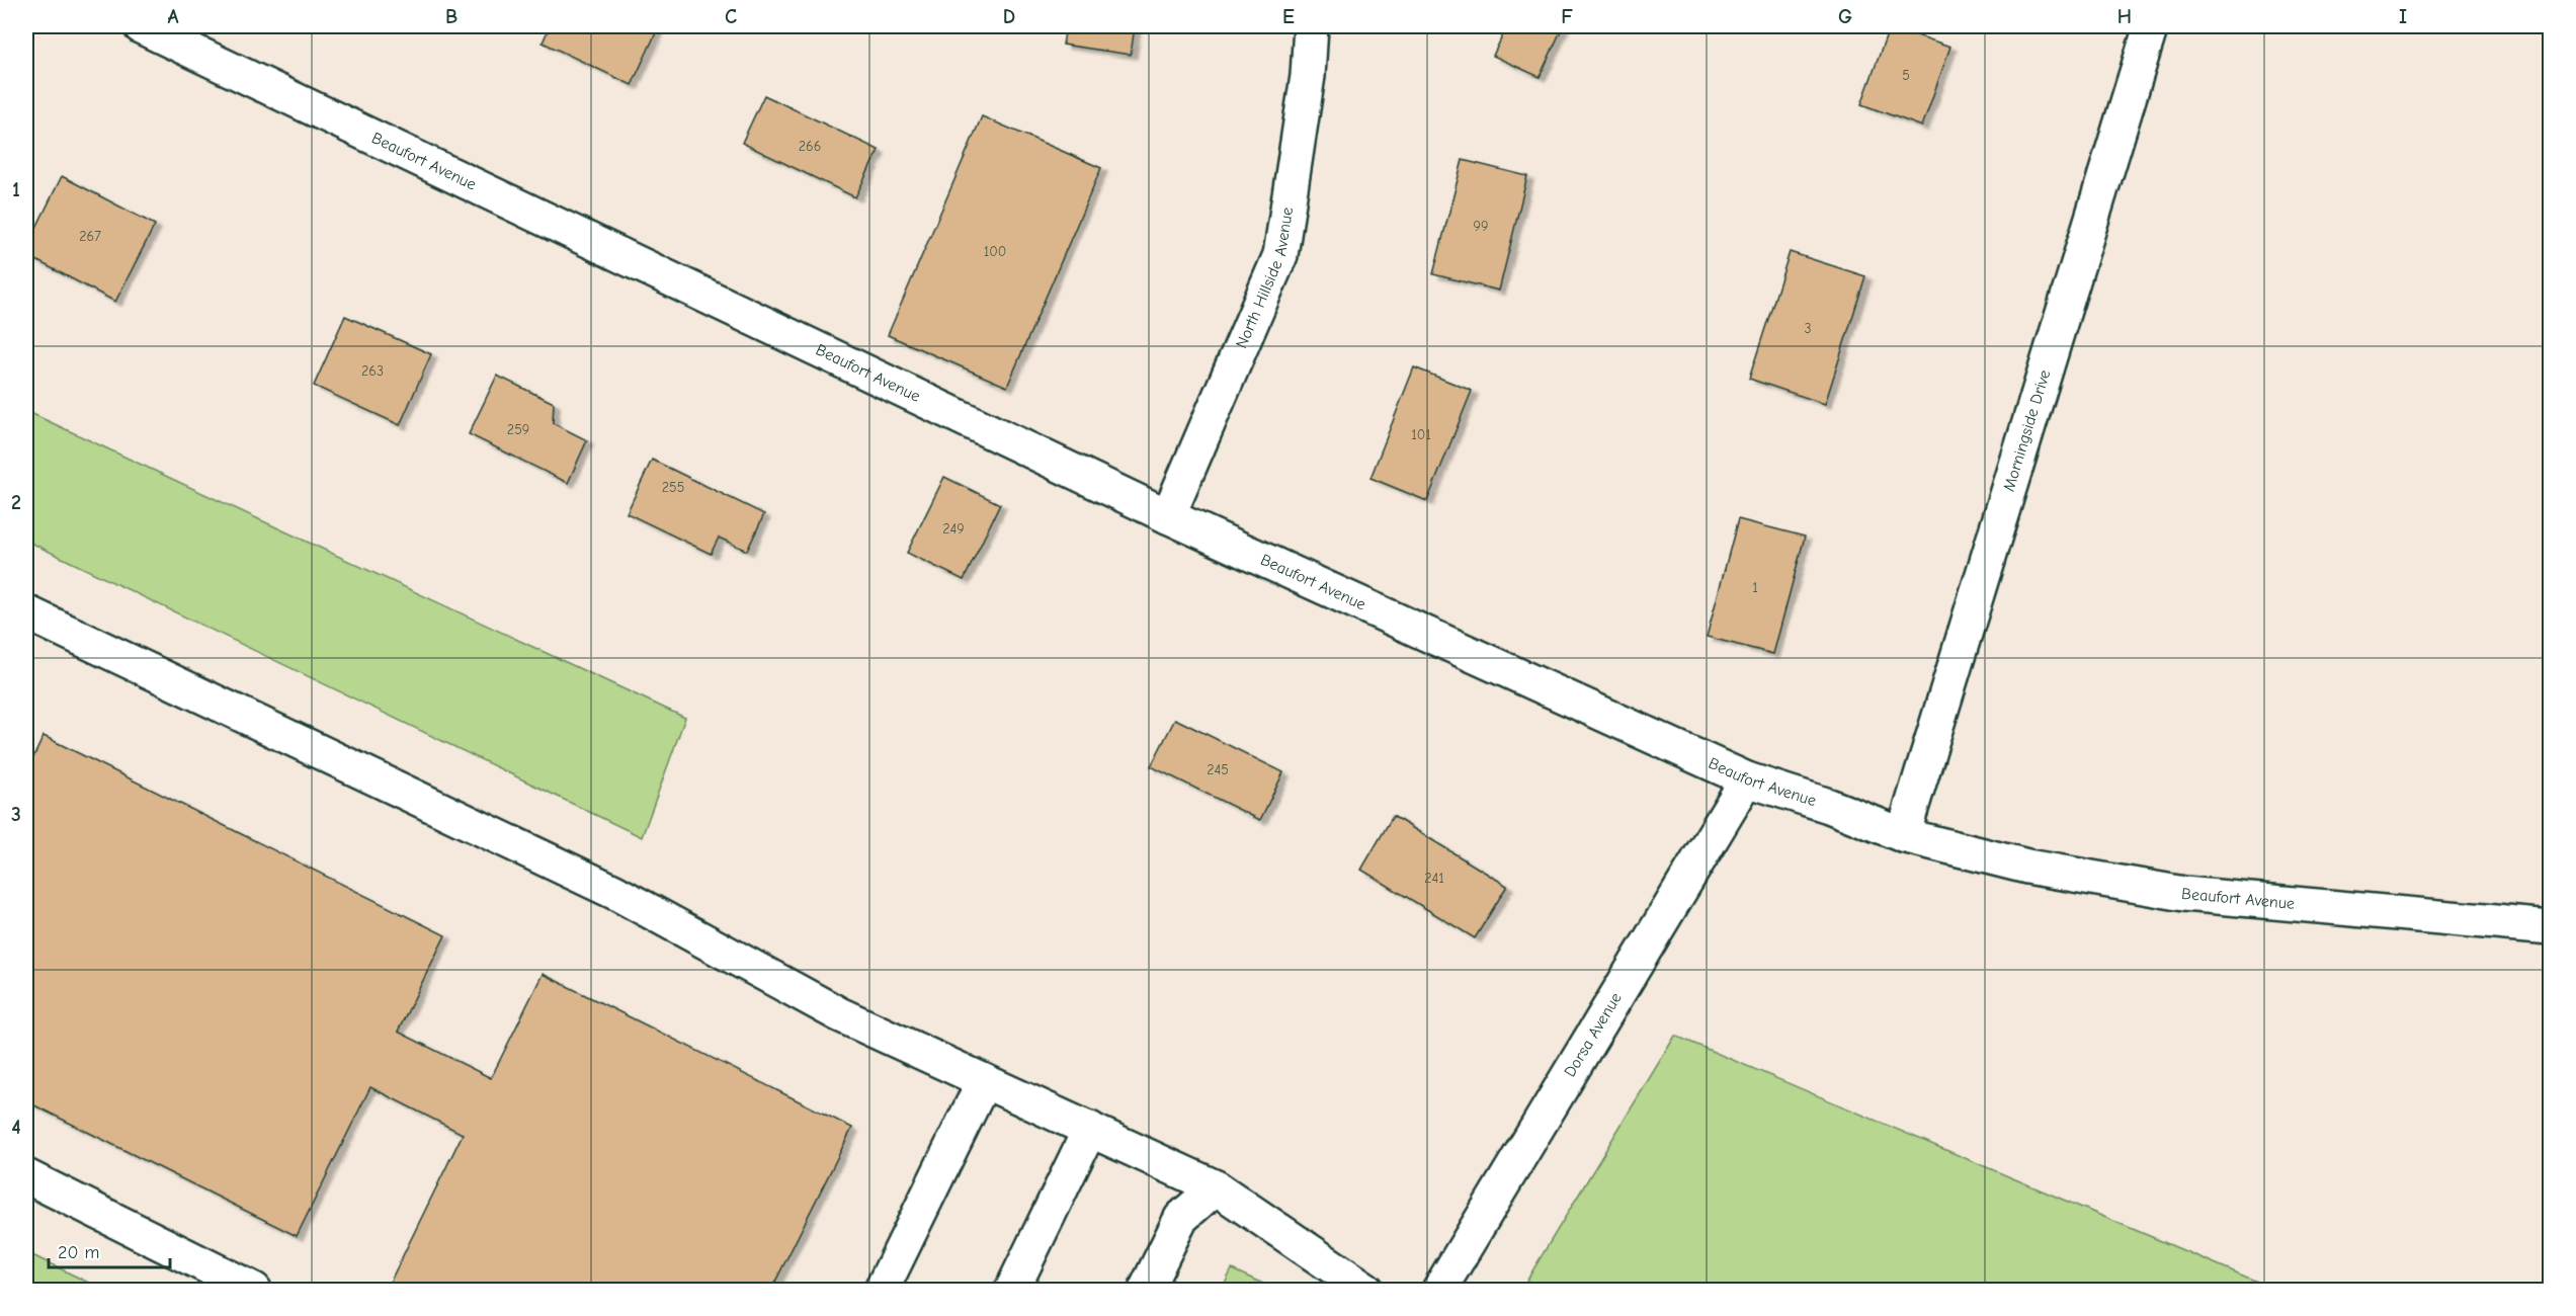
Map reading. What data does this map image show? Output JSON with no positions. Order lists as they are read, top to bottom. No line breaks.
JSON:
{"streets":{"street":["Beaufort Avenue","North Hillside Avenue","Morningside Drive","Dorsa Avenue"]},"crossings":[["Beaufort Avenue","North Hillside Avenue"],["Beaufort Avenue","Morningside Drive"],["Beaufort Avenue","Dorsa Avenue"]],"house_numbers":["5","266","99","267","100","3","263","259","101","255","249","1","245","241"],"scale_bar":"20 m","grid":{"columns":["A","B","C","D","E","F","G","H","I"],"rows":["1","2","3","4"]}}
